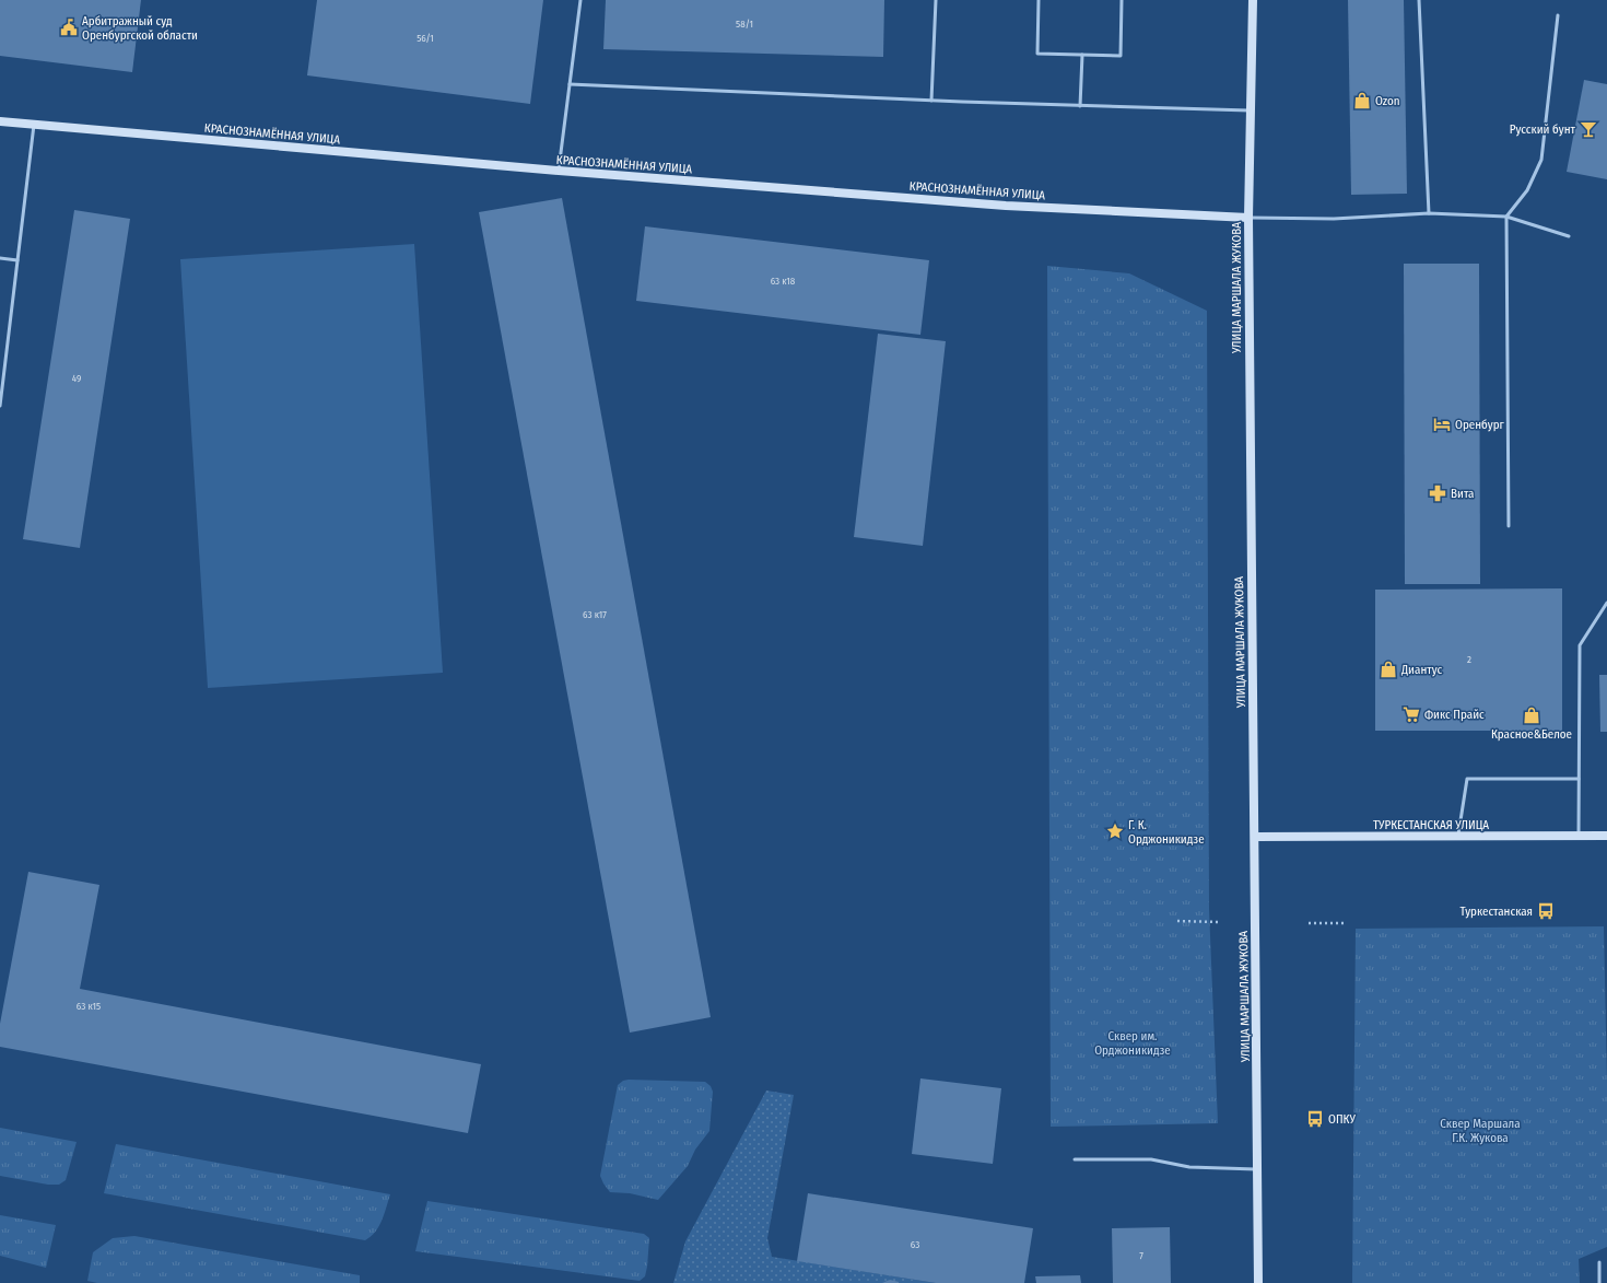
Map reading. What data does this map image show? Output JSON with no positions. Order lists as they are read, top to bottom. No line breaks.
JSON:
{"streets":{"main road":["КРАСНОЗНАМЁННАЯ УЛИЦА","УЛИЦА МАРШАЛА ЖУКОВА","ТУРКЕСТАНСКАЯ УЛИЦА"]},"crossings":[["КРАСНОЗНАМЁННАЯ УЛИЦА","УЛИЦА МАРШАЛА ЖУКОВА"],["УЛИЦА МАРШАЛА ЖУКОВА","ТУРКЕСТАНСКАЯ УЛИЦА"]],"parks":["Сквер им. Орджоникидзе","Сквер Маршала Г.К. Жукова"],"places":{"public building":["Арбитражный суд Оренбургской области"],"shop":["Ozon","Диантус","Красное&Белое"],"bar":["Русский бунт"],"hotel":["Оренбург"],"pharmacy":["Вита"],"supermarket":["Фикс Прайс"],"place":["Г. К. Орджоникидзе"],"bus stop":["Туркестанская","ОПКУ"]},"house_numbers":["58/1","56/1","63 к18","49","63 к17","2","63 к15","63","7"]}
